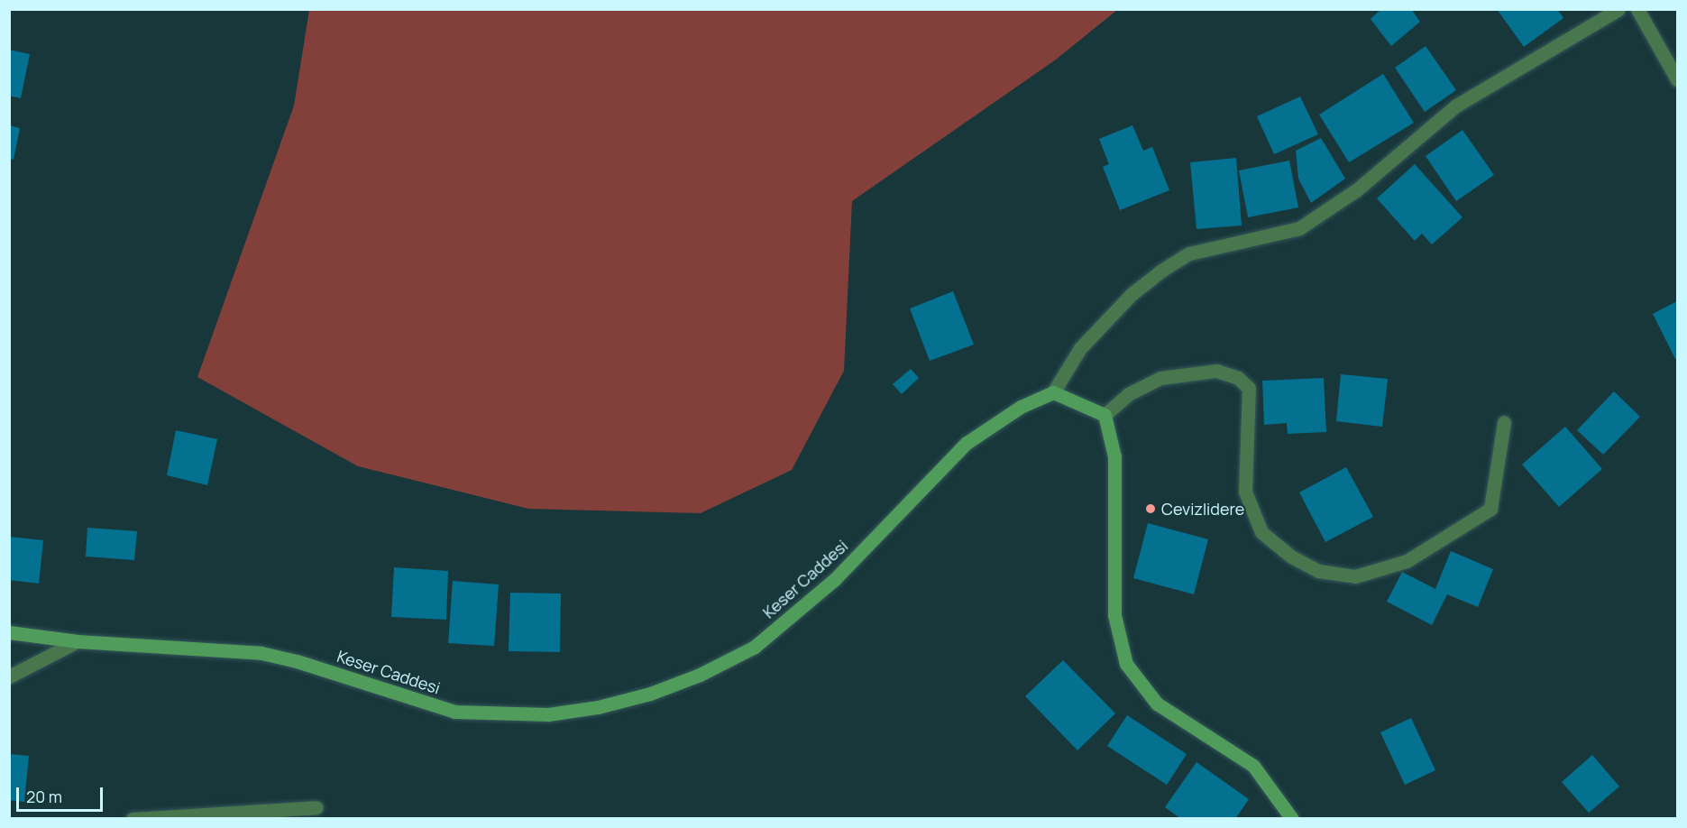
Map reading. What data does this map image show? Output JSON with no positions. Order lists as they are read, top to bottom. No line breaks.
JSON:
{"streets":{"street":["Keser Caddesi"]},"places":["Cevizlidere"],"scale_bar":"20 m"}
